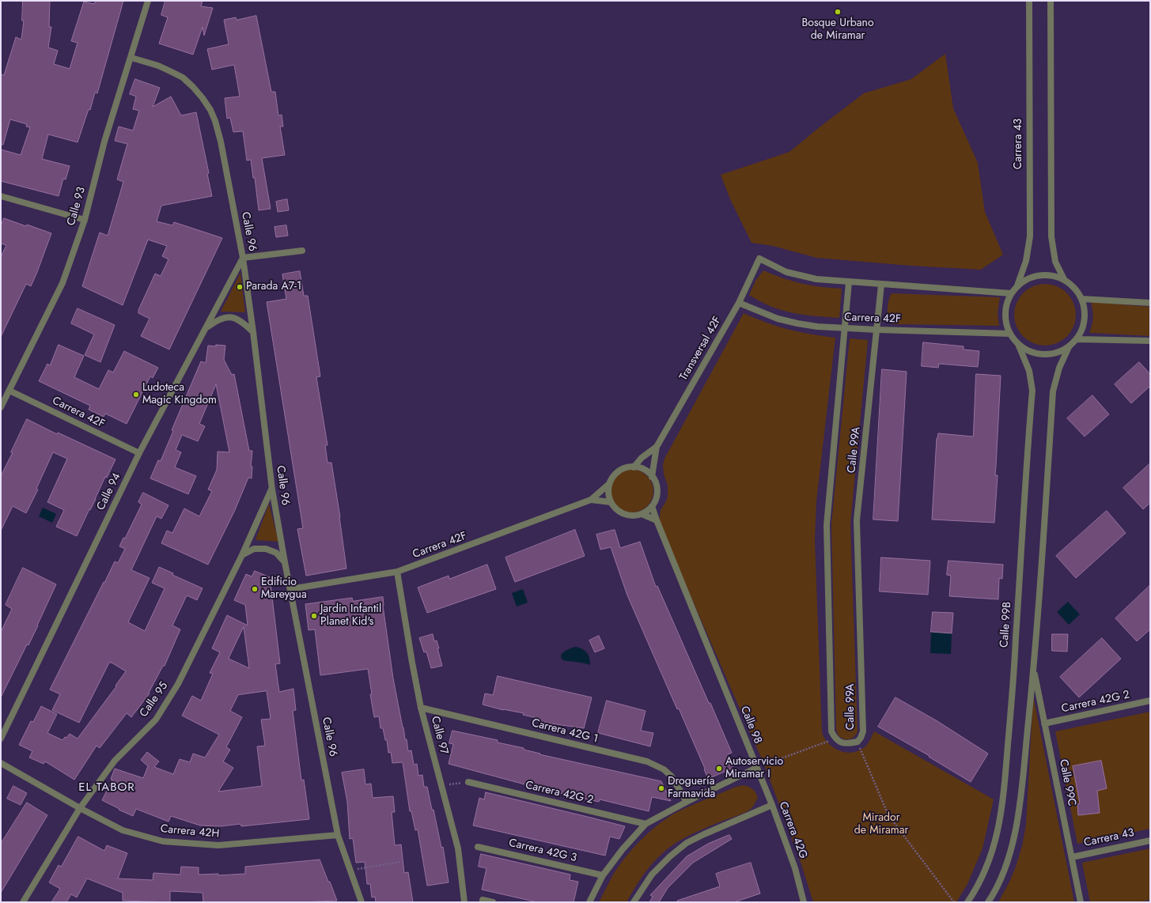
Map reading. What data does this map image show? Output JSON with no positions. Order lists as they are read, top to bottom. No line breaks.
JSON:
{"streets":{"street":["Carrera 43","Calle 93","Calle 96","Carrera 42F","Transversal 42F","Calle 99A","Calle 94","Calle 99B","Calle 95","Carrera 42G 2","Calle 98","Carrera 42G 1","Calle 97","Calle 99C","Carrera 42G","Carrera 42H","Carrera 42G 3"]},"crossings":[["Carrera 43","Carrera 42F"],["Carrera 43","Calle 99B"],["Carrera 43","Calle 99C"],["Calle 93","Calle 96"],["Calle 93","Carrera 42F"],["Calle 96","Carrera 42F"],["Calle 96","Calle 94"],["Calle 96","Calle 95"],["Calle 96","Carrera 42H"],["Carrera 42F","Transversal 42F"],["Carrera 42F","Calle 99A"],["Carrera 42F","Calle 94"],["Carrera 42F","Calle 99B"],["Carrera 42F","Calle 98"],["Carrera 42F","Calle 97"],["Transversal 42F","Calle 99A"],["Transversal 42F","Calle 98"],["Calle 95","Carrera 42H"],["Carrera 42G 2","Calle 99C"],["Calle 98","Carrera 42G"],["Carrera 42G 1","Calle 97"]],"districts":["EL TABOR"],"parks":["Mirador de Miramar"],"places":["Bosque Urbano de Miramar","Parada A7-1","Ludoteca Magic Kingdom","Edificio Mareygua","Jardin Infantil Planet Kid's","Autoservicio Miramar I","Droguería Farmavida"]}
